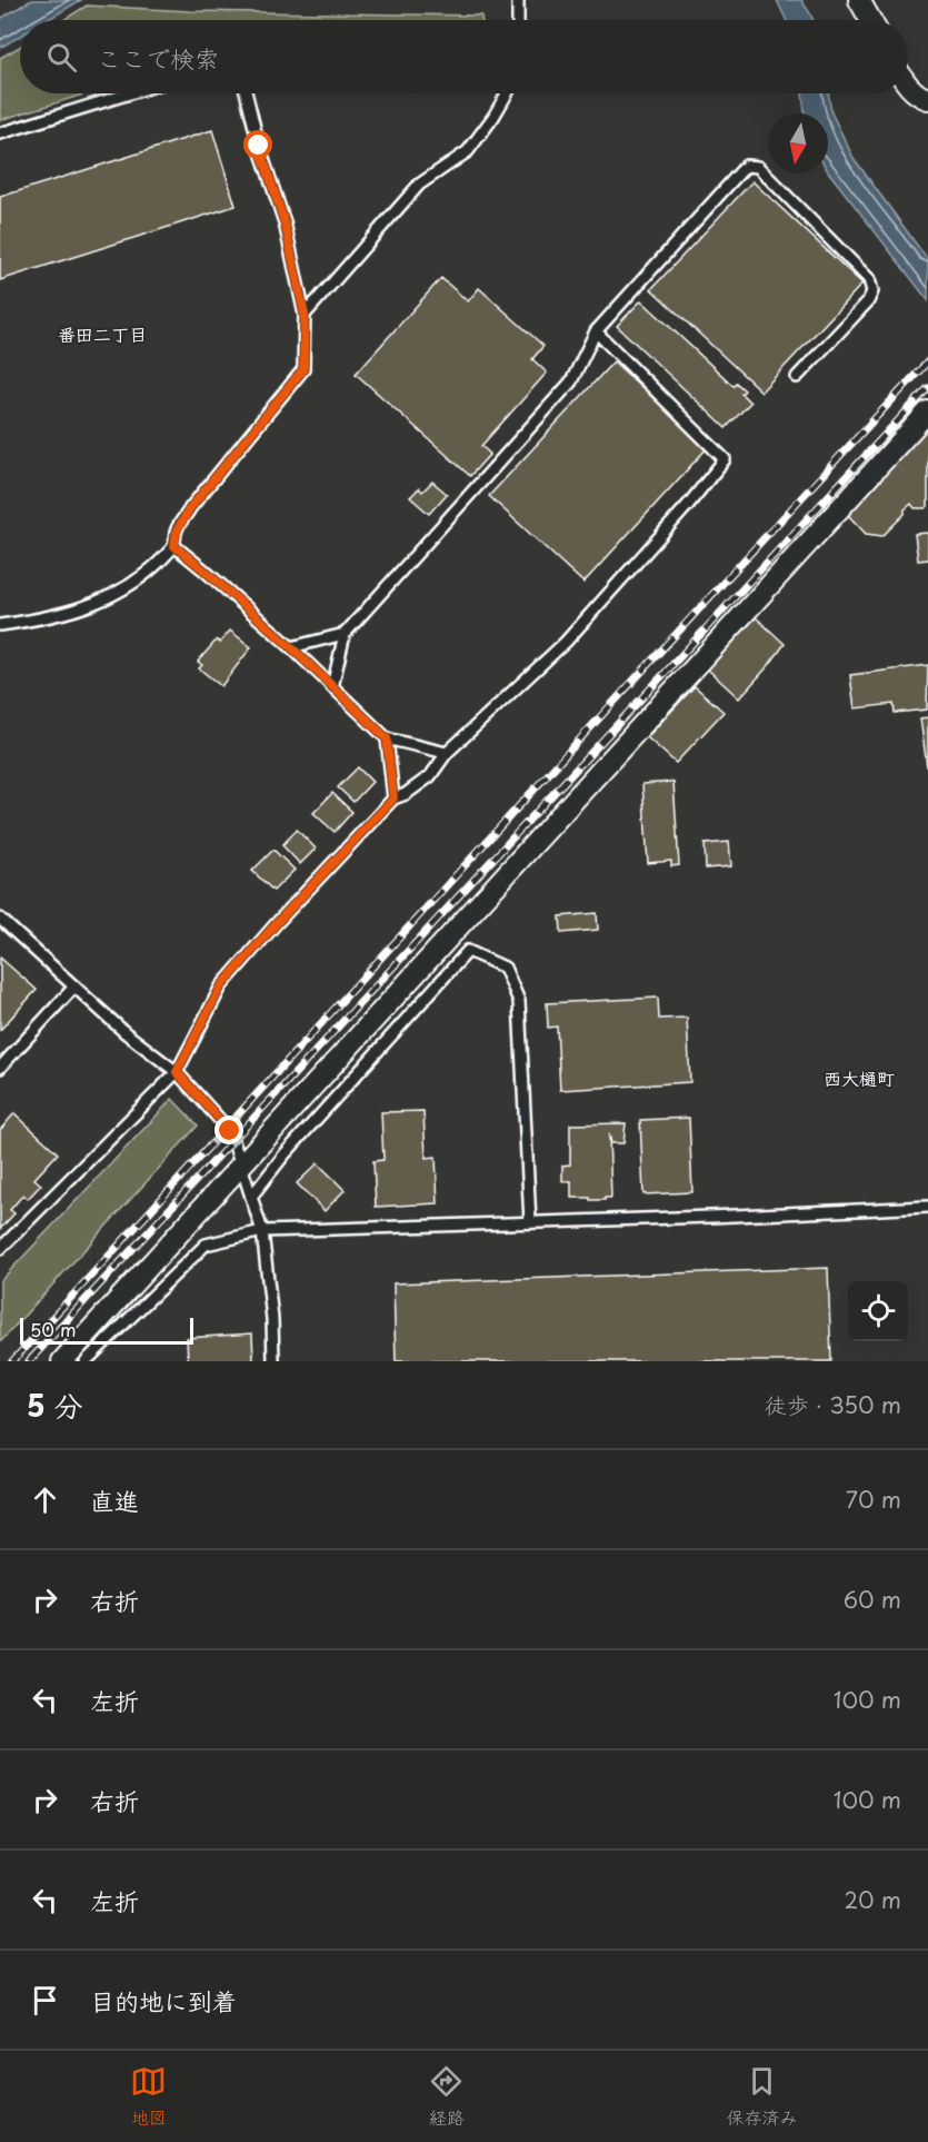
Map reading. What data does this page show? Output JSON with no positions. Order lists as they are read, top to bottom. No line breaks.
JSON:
{"districts":["番田二丁目","西大樋町"],"scale_bar":"50 m","north":"bottom","page":{"search":"ここで検索","scale":"50 m","heading":["5 分","徒歩 · 350 m"],"list":[["直進","70 m"],["右折","60 m"],["左折","100 m"],["右折","100 m"],["左折","20 m"],"目的地に到着"],"nav":["地図","経路","保存済み"]}}
